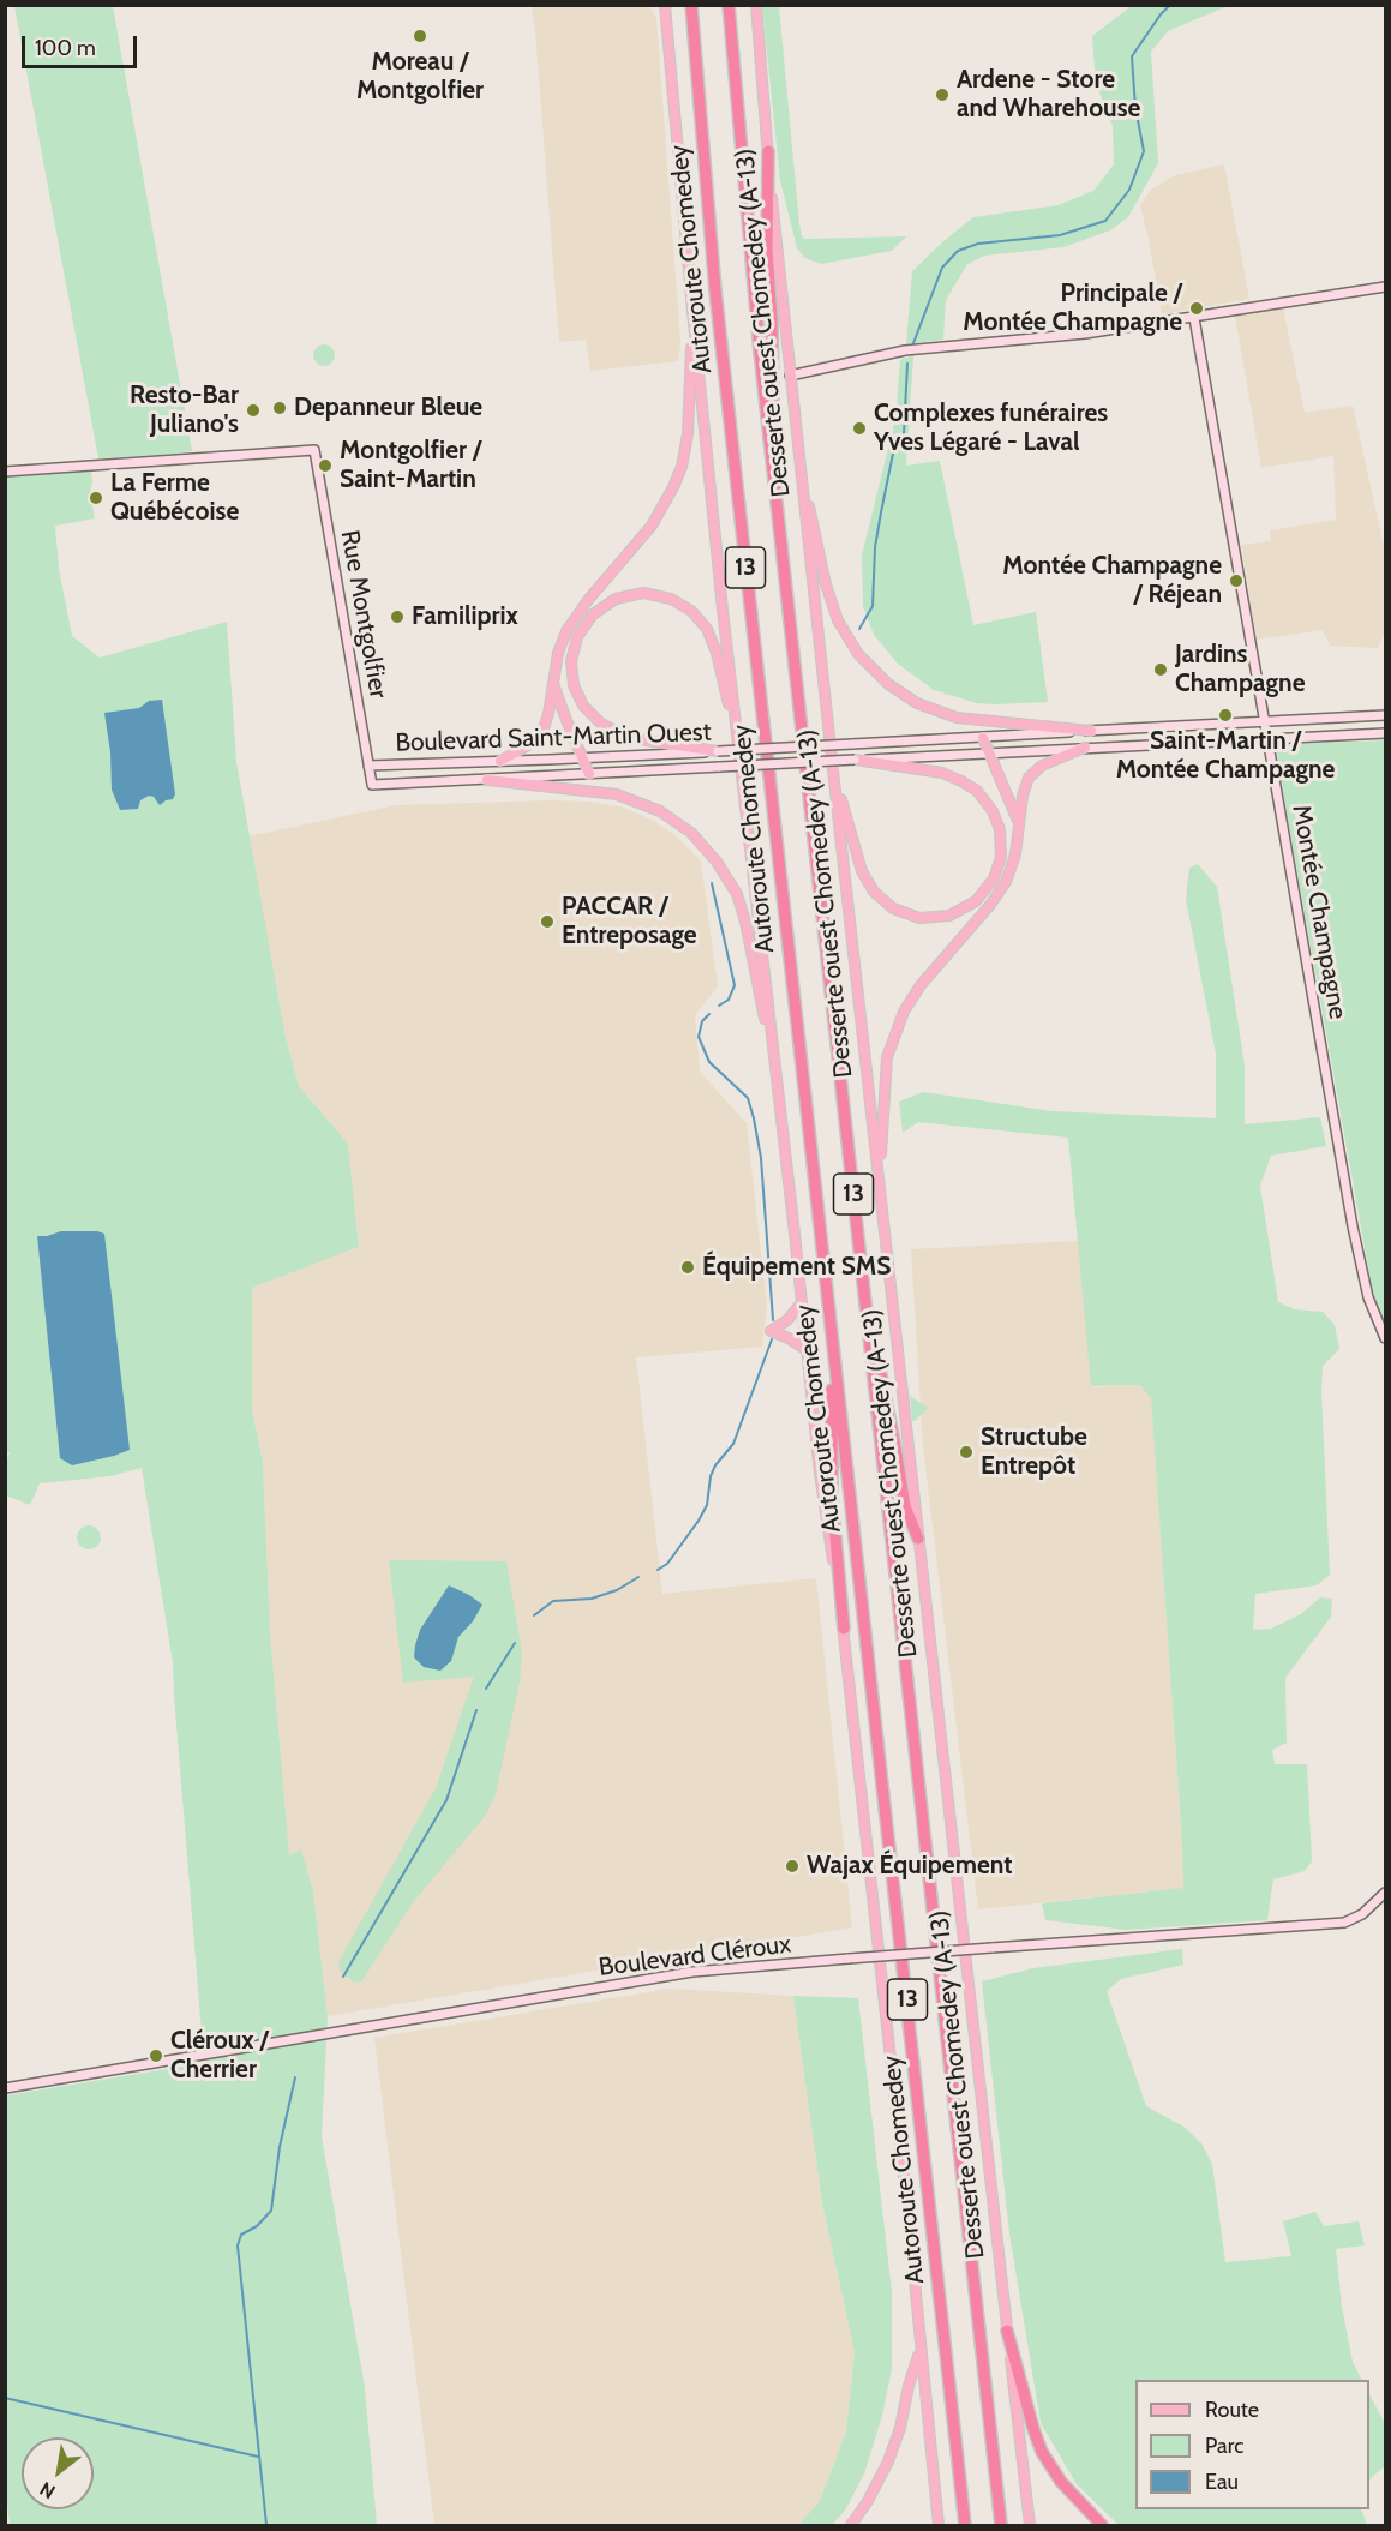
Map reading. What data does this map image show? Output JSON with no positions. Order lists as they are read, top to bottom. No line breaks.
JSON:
{"streets":{"highway":["Autoroute Chomedey","13"],"main road":["Desserte ouest Chomedey (A-13)"],"street":["Rue Montgolfier","Boulevard Saint-Martin Ouest","Montée Champagne","Boulevard Cléroux"]},"crossings":[["Rue Montgolfier","Boulevard Saint-Martin Ouest"],["Boulevard Saint-Martin Ouest","Montée Champagne"]],"places":["Moreau / Montgolfier","Ardene - Store and Wharehouse","Principale / Montée Champagne","Depanneur Bleue","Resto-Bar Juliano's","Complexes funéraires Yves Légaré - Laval","Montgolfier / Saint-Martin","La Ferme Québécoise","Montée Champagne / Réjean","Familiprix","Jardins Champagne","Saint-Martin / Montée Champagne","PACCAR / Entreposage","Équipement SMS","Structube Entrepôt","Wajax Équipement","Cléroux / Cherrier"],"legend":["Route","Parc","Eau"],"scale_bar":"100 m","north":"bottom left"}
